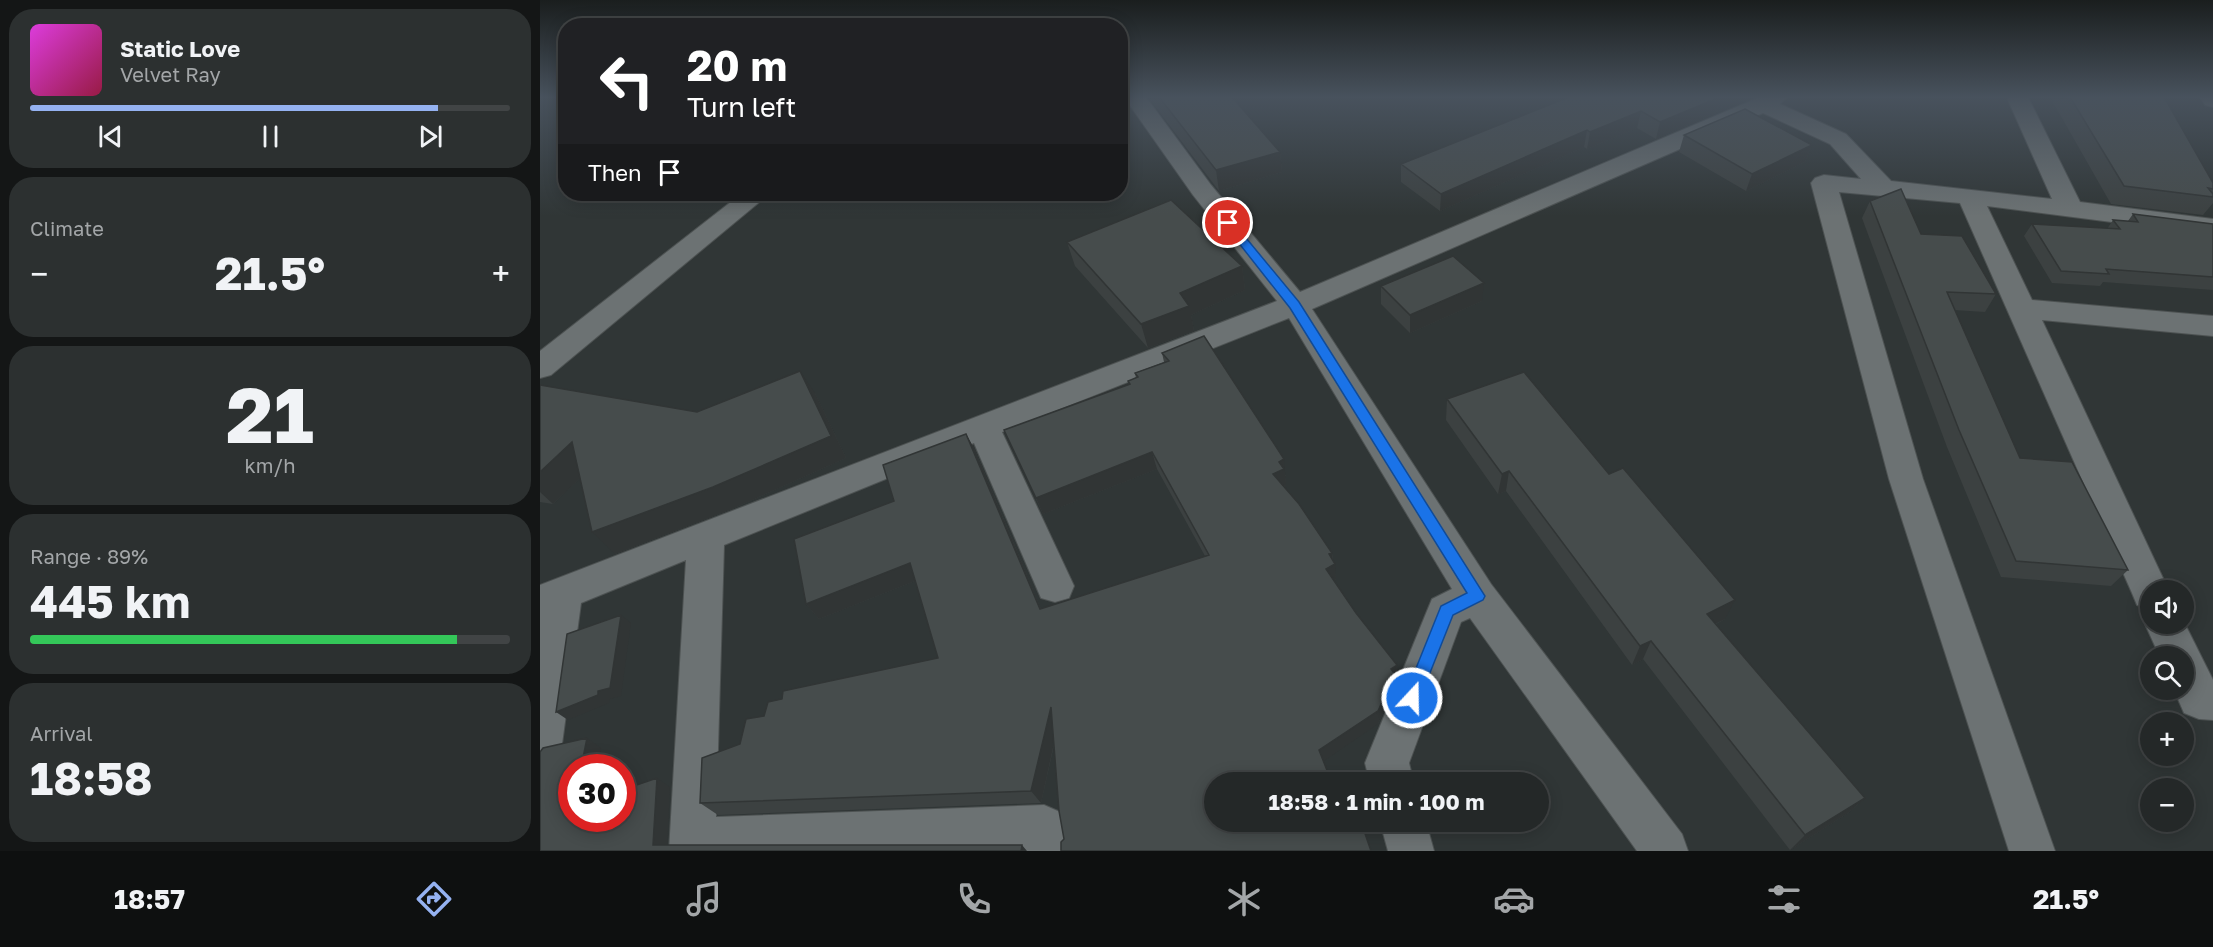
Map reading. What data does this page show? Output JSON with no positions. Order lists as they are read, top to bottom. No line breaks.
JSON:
{"page":{"turn":["20 m","Turn left"],"song":["Static Love","Velvet Ray"],"then":"Then","tile":["Climate",["21","km/h"],["Range · 89%","445 km"],["Arrival","18:58"]],"heat":["−","21.5°","+"],"map_buttons":["+","−"],"limit":"30","trip":"18:58 · 1 min · 100 m","tabs":["18:57","21.5°"]}}
